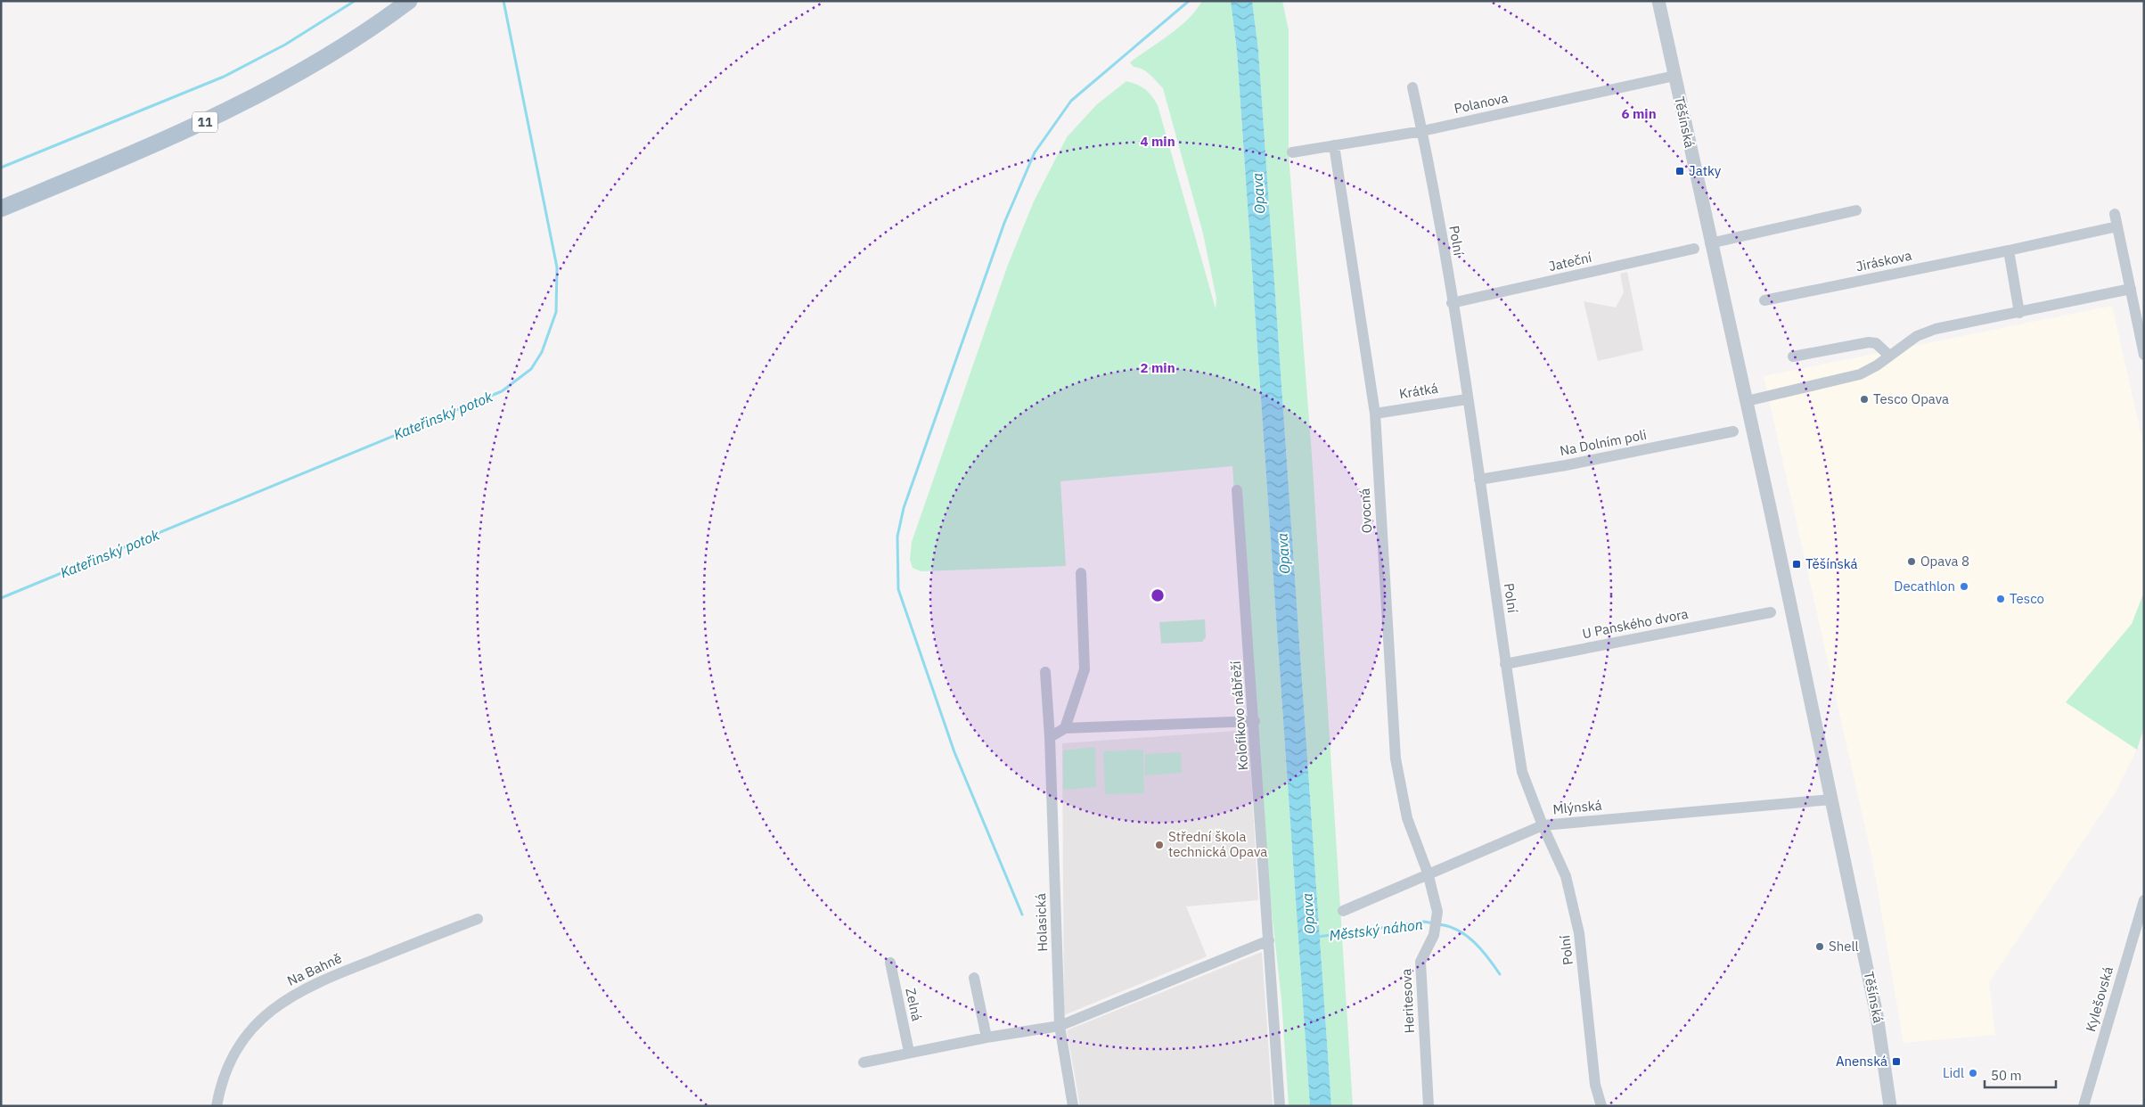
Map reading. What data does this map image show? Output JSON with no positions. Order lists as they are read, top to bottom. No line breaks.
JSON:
{"streets":{"main road":["11"],"street":["Polanova","Těšínská","Polní","Jiráskova","Jateční","Krátká","Na Dolním poli","Ovocná","U Panského dvora","Kolofíkovo nábřeží","Mlýnská","Holasická","Na Bahně","Kylešovská","Heritesova","Zelná"]},"crossings":[["Polanova","Těšínská"],["Polanova","Polní"],["Polanova","Ovocná"],["Těšínská","Mlýnská"],["Polní","Jateční"],["Polní","Krátká"],["Polní","Na Dolním poli"],["Polní","U Panského dvora"],["Polní","Mlýnská"],["Krátká","Ovocná"],["Ovocná","Mlýnská"],["Ovocná","Heritesova"],["Mlýnská","Heritesova"]],"water":["Opava","Kateřinský potok","Městský náhon"],"places":{"transit":["Jatky","Těšínská","Anenská"],"other":["Tesco Opava","Opava 8","Decathlon","Tesco","Střední škola technická Opava","Shell","Lidl"]},"scale_bar":"50 m","rings":["6 min","4 min","2 min"]}
